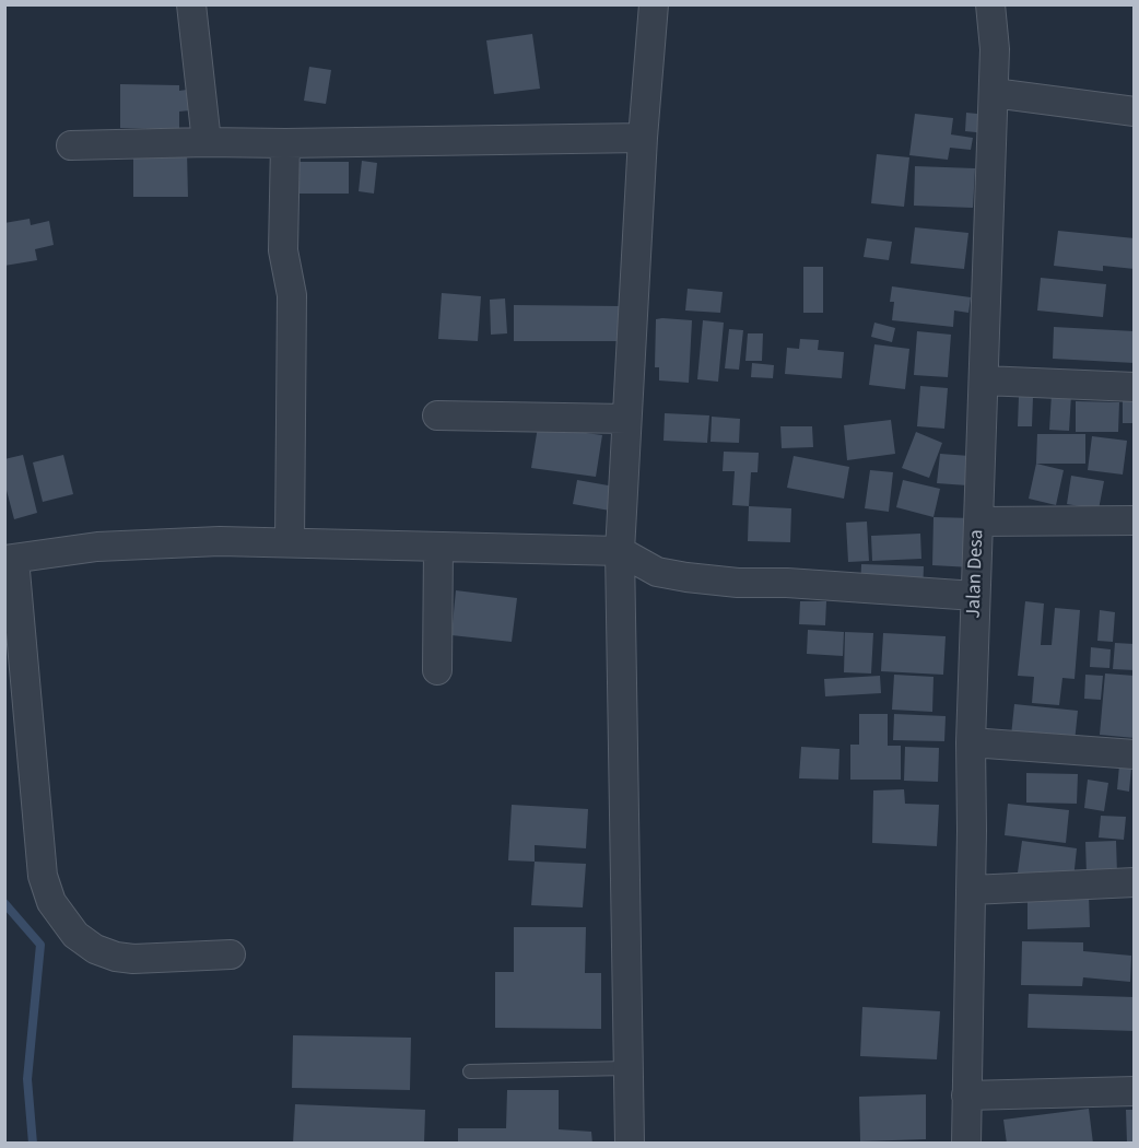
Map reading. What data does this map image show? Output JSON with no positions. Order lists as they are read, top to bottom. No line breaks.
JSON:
{"streets":{"street":["Jalan Desa"]}}
